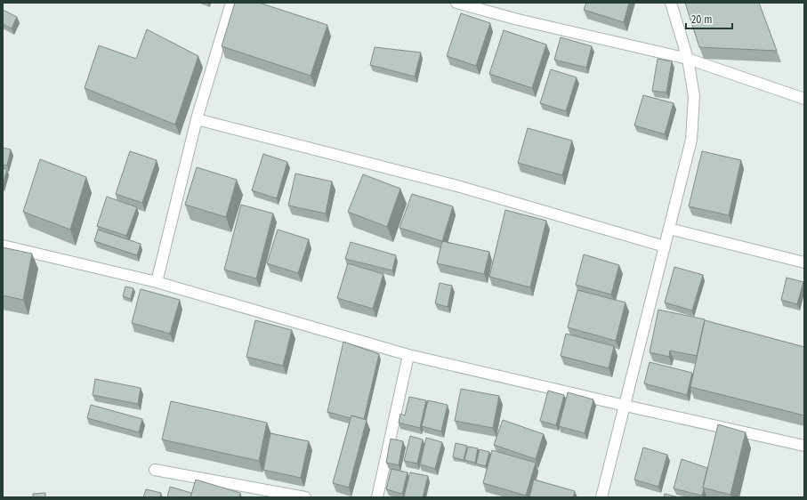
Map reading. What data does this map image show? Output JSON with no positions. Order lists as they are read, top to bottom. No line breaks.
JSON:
{"scale_bar":"20 m"}
